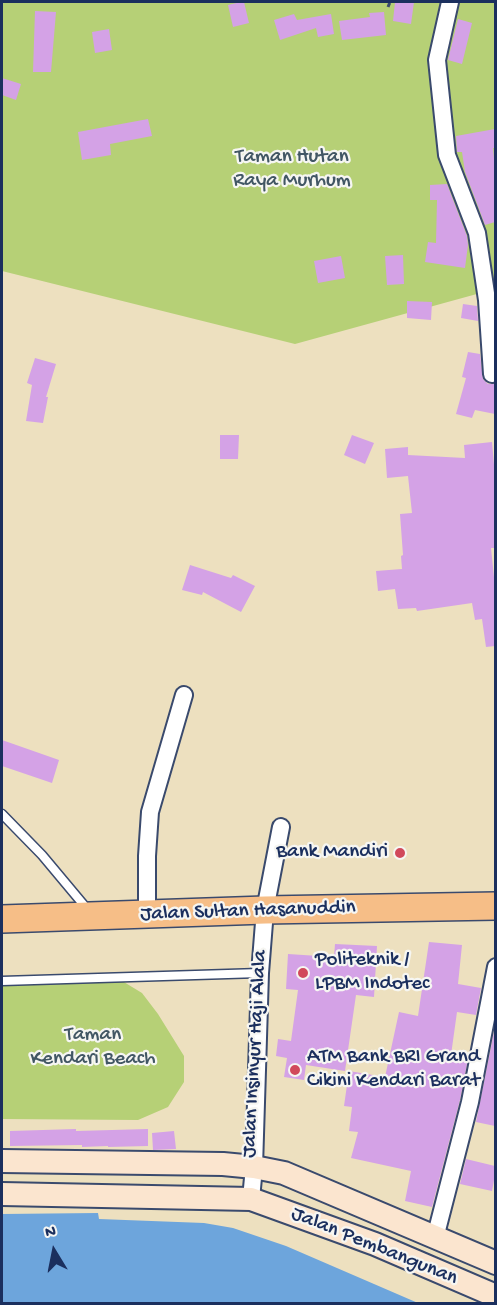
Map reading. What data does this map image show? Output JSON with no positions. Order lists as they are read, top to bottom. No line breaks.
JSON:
{"streets":{"highway":["Jalan Sultan Hasanuddin"],"main road":["Jalan Insinyur Haji Alala","Jalan Pembangunan"]},"crossings":[["Jalan Sultan Hasanuddin","Jalan Insinyur Haji Alala"],["Jalan Insinyur Haji Alala","Jalan Pembangunan"]],"parks":["Taman Hutan Raya Murhum","Taman Kendari Beach"],"places":["Bank Mandiri","Politeknik / LPBM Indotec","ATM Bank BRI Grand Cikini Kendari Barat"],"north":"top"}
